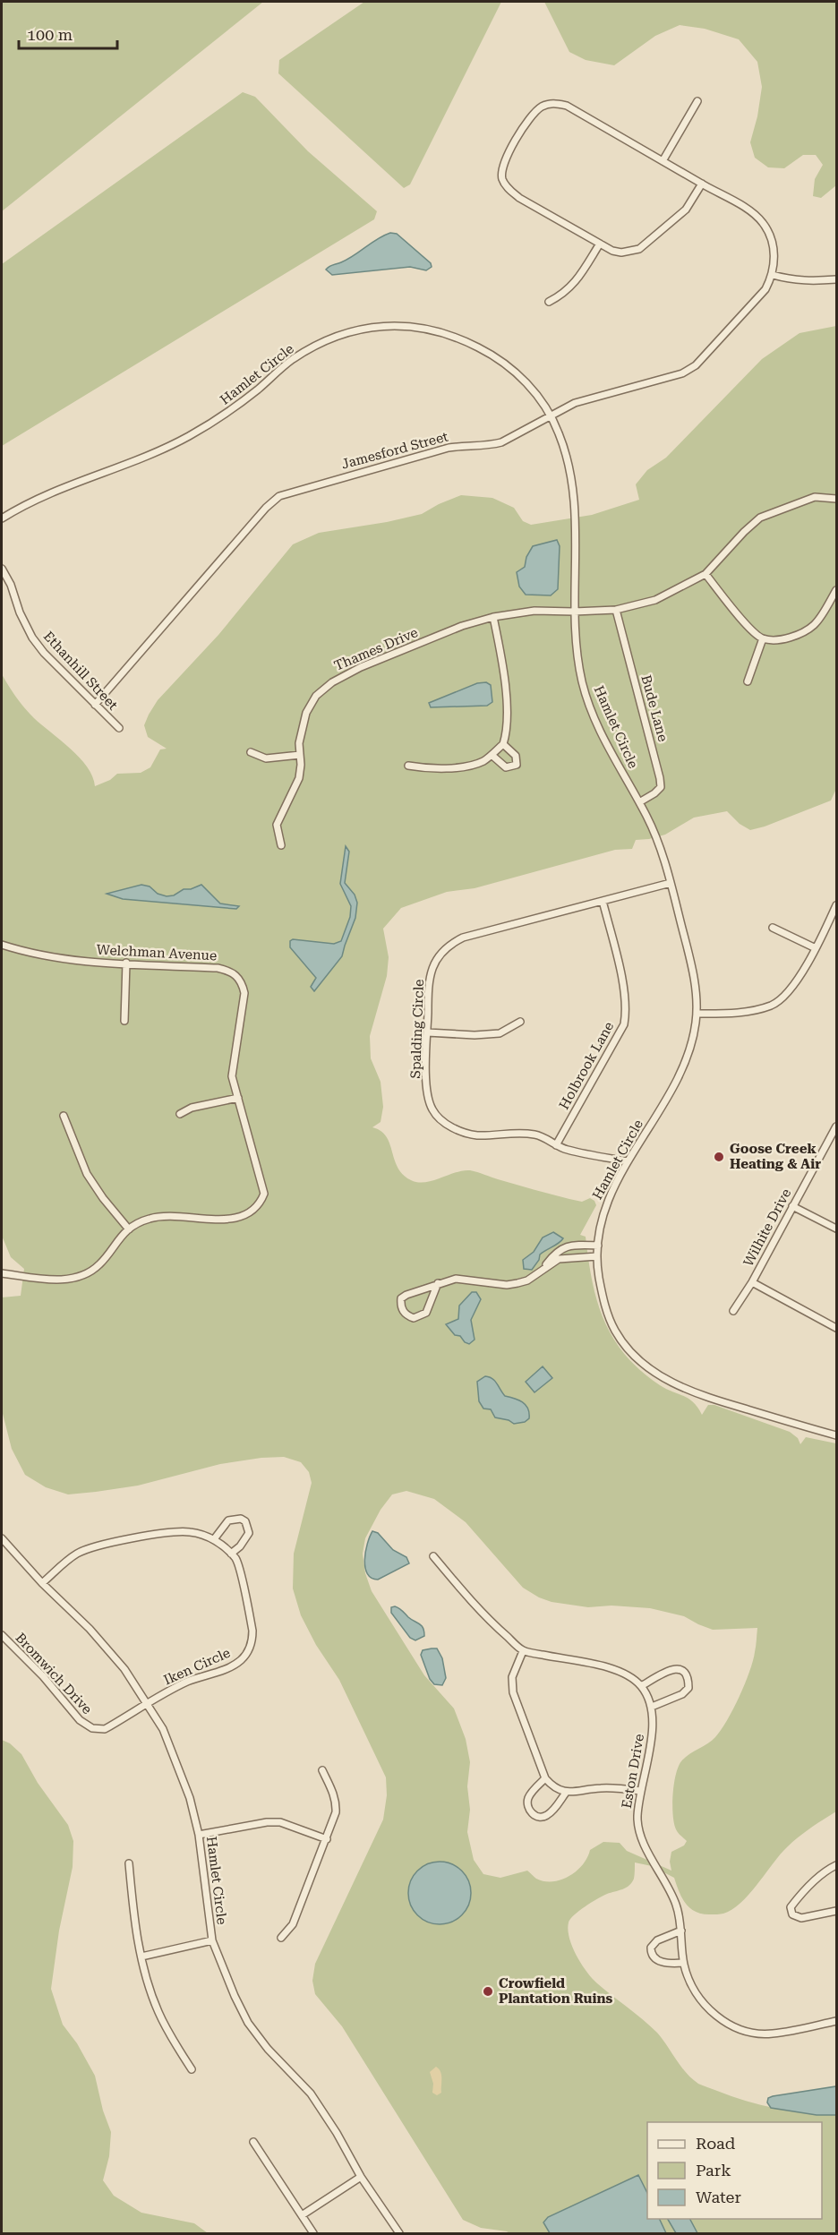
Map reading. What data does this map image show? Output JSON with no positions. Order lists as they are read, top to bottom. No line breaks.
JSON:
{"streets":{"street":["Hamlet Circle","Jamesford Street","Thames Drive","Ethanhill Street","Bude Lane","Welchman Avenue","Spalding Circle","Holbrook Lane","Wilhite Drive","Iken Circle","Bromwich Drive","Eston Drive"]},"crossings":[["Hamlet Circle","Jamesford Street"],["Hamlet Circle","Thames Drive"],["Hamlet Circle","Bude Lane"],["Hamlet Circle","Spalding Circle"],["Hamlet Circle","Iken Circle"],["Hamlet Circle","Bromwich Drive"],["Jamesford Street","Ethanhill Street"],["Thames Drive","Bude Lane"],["Spalding Circle","Holbrook Lane"],["Iken Circle","Bromwich Drive"]],"places":["Goose Creek Heating & Air","Crowfield Plantation Ruins"],"legend":["Road","Park","Water"],"scale_bar":"100 m"}
